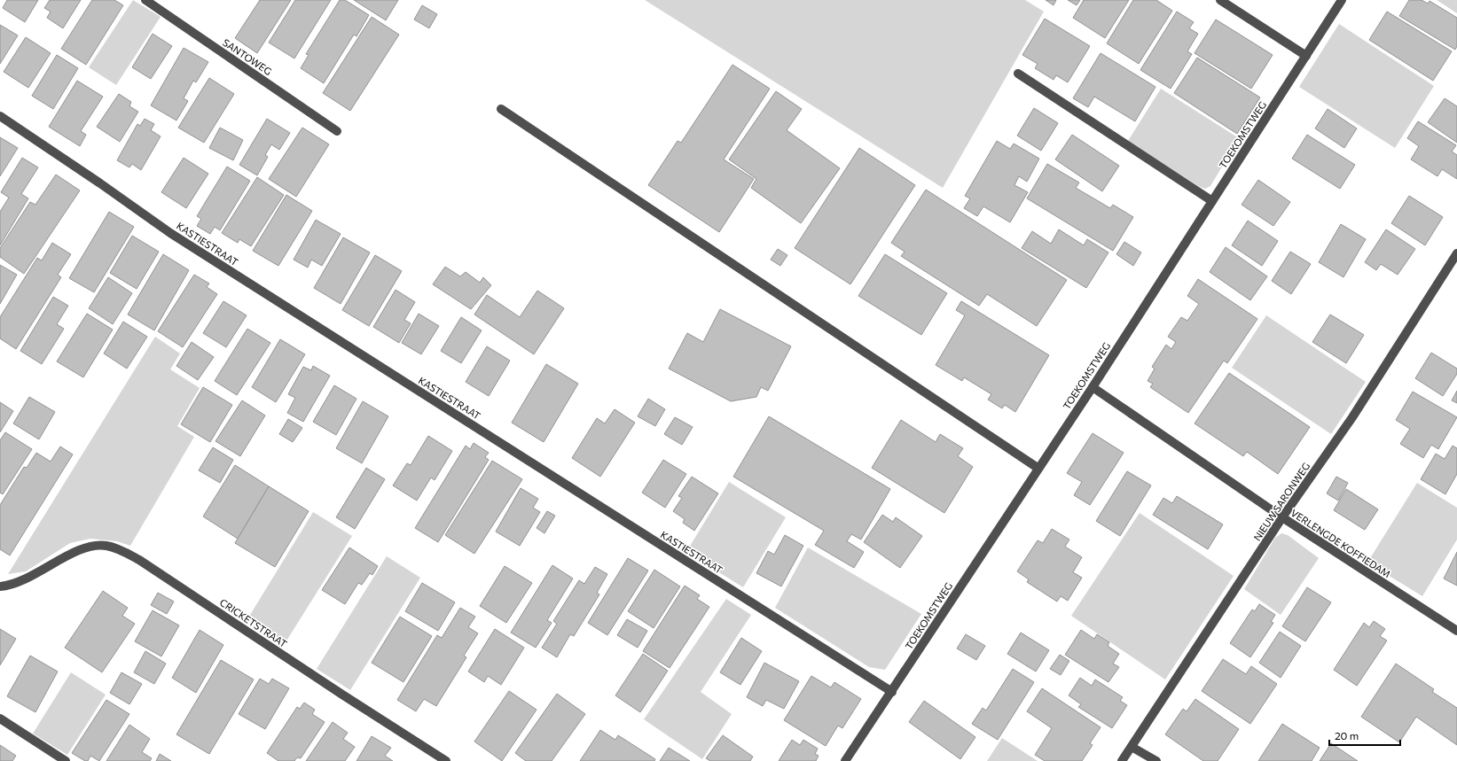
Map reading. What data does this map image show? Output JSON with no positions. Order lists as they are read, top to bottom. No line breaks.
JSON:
{"streets":{"street":["SANTOWEG","TOEKOMSTWEG","KASTIESTRAAT","NIEUW SARONWEG","VERLENGDE KOFFIEDAM","CRICKETSTRAAT"]},"crossings":[["TOEKOMSTWEG","KASTIESTRAAT"],["TOEKOMSTWEG","VERLENGDE KOFFIEDAM"],["NIEUW SARONWEG","VERLENGDE KOFFIEDAM"]],"scale_bar":"20 m"}
